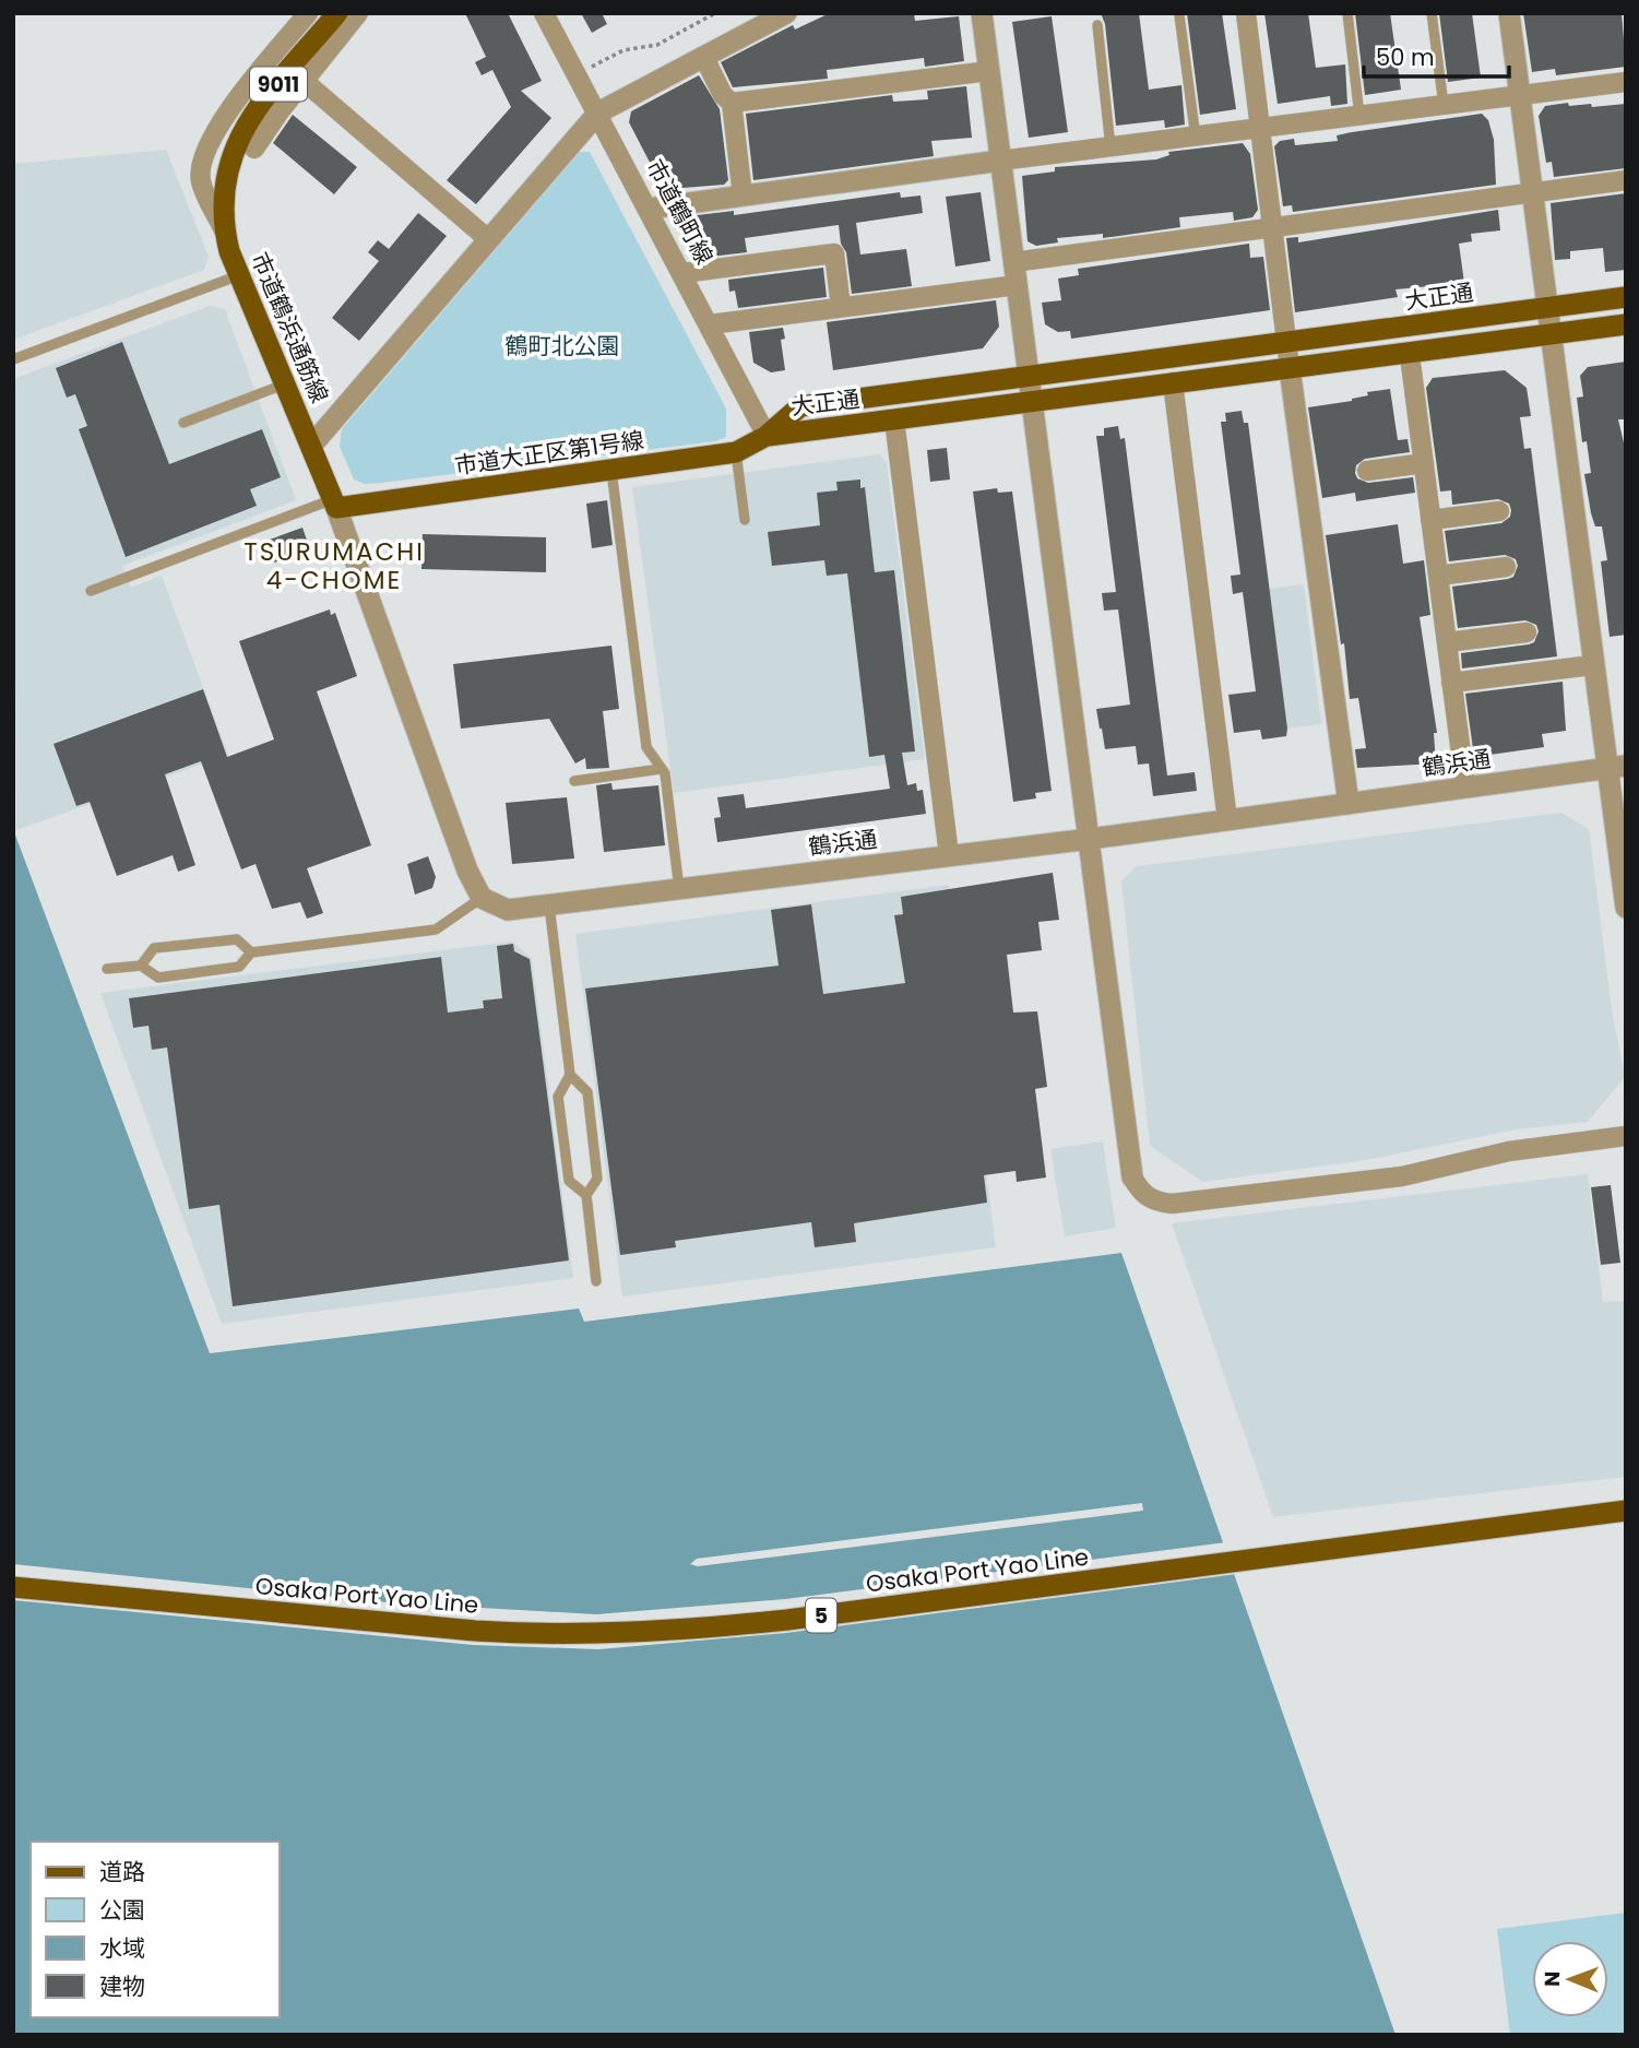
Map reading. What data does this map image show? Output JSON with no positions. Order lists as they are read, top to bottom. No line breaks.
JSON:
{"streets":{"main road":["9011","大正通","市道鶴浜通筋線","市道大正区第1号線","Osaka Port Yao Line","5"],"street":["市道鶴町線","鶴浜通"]},"crossings":[["市道鶴町線","大正通"],["市道鶴町線","市道大正区第1号線"],["大正通","市道大正区第1号線"],["市道鶴浜通筋線","市道大正区第1号線"]],"districts":["TSURUMACHI 4-CHOME"],"parks":["鶴町北公園"],"legend":["道路","公園","水域","建物"],"scale_bar":"50 m","north":"left"}
